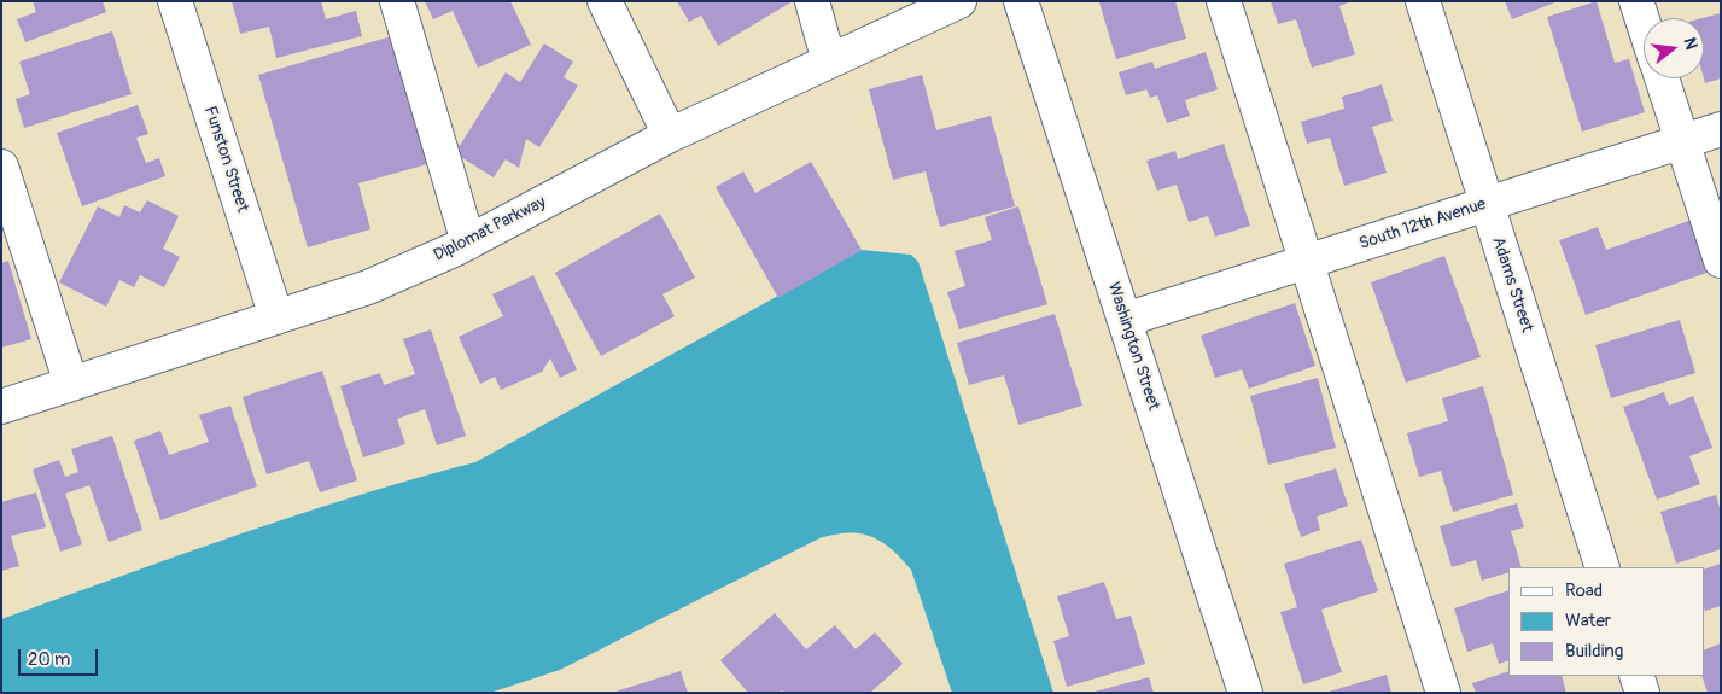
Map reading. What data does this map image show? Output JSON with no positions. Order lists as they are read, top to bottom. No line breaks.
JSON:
{"streets":{"street":["Funston Street","South 12th Avenue","Diplomat Parkway","Adams Street","Washington Street"]},"crossings":[["Funston Street","Diplomat Parkway"],["South 12th Avenue","Adams Street"],["South 12th Avenue","Washington Street"]],"legend":["Road","Water","Building"],"scale_bar":"20 m","north":"right"}
